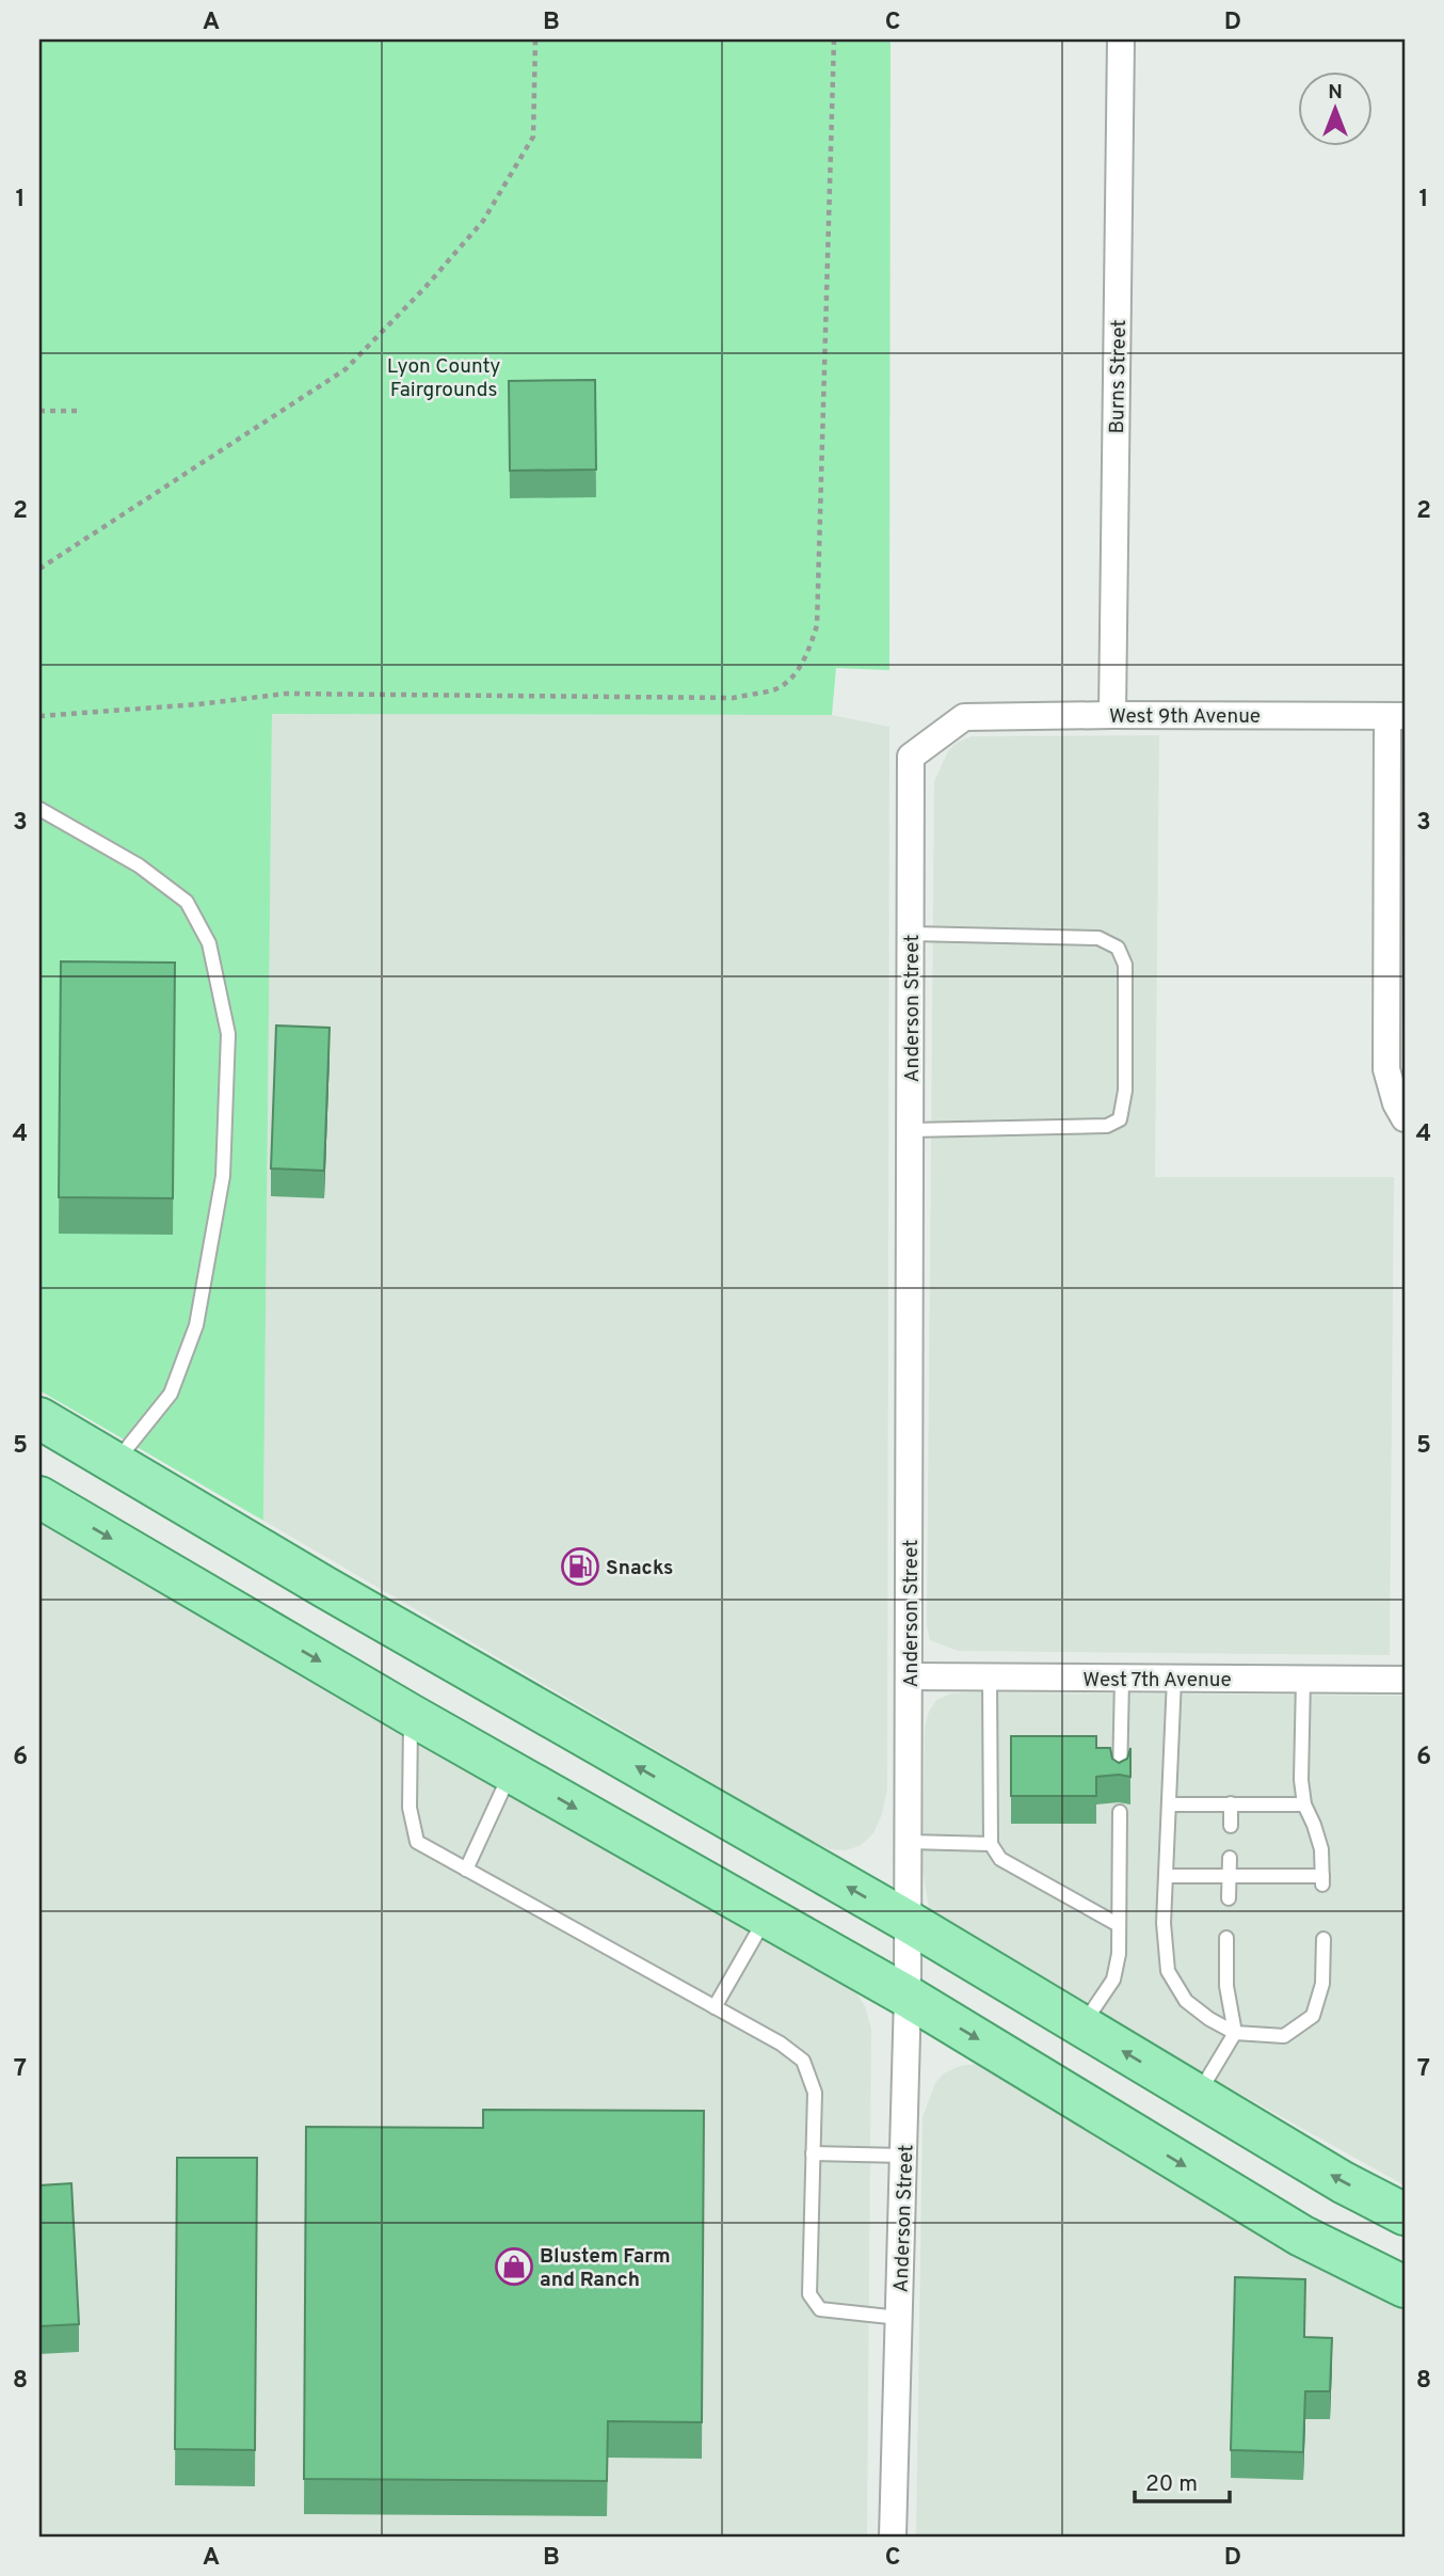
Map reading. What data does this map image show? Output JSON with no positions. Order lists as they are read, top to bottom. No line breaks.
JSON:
{"streets":{"street":["Burns Street","West 9th Avenue","Anderson Street","West 7th Avenue"]},"crossings":[["Burns Street","West 9th Avenue"],["West 9th Avenue","Anderson Street"],["Anderson Street","West 7th Avenue"]],"parks":["Lyon County Fairgrounds"],"places":{"fuel station":["Snacks"],"shop":["Blustem Farm and Ranch"]},"scale_bar":"20 m","north":"top","grid":{"columns":["A","B","C","D"],"rows":["1","2","3","4","5","6","7","8"]}}
